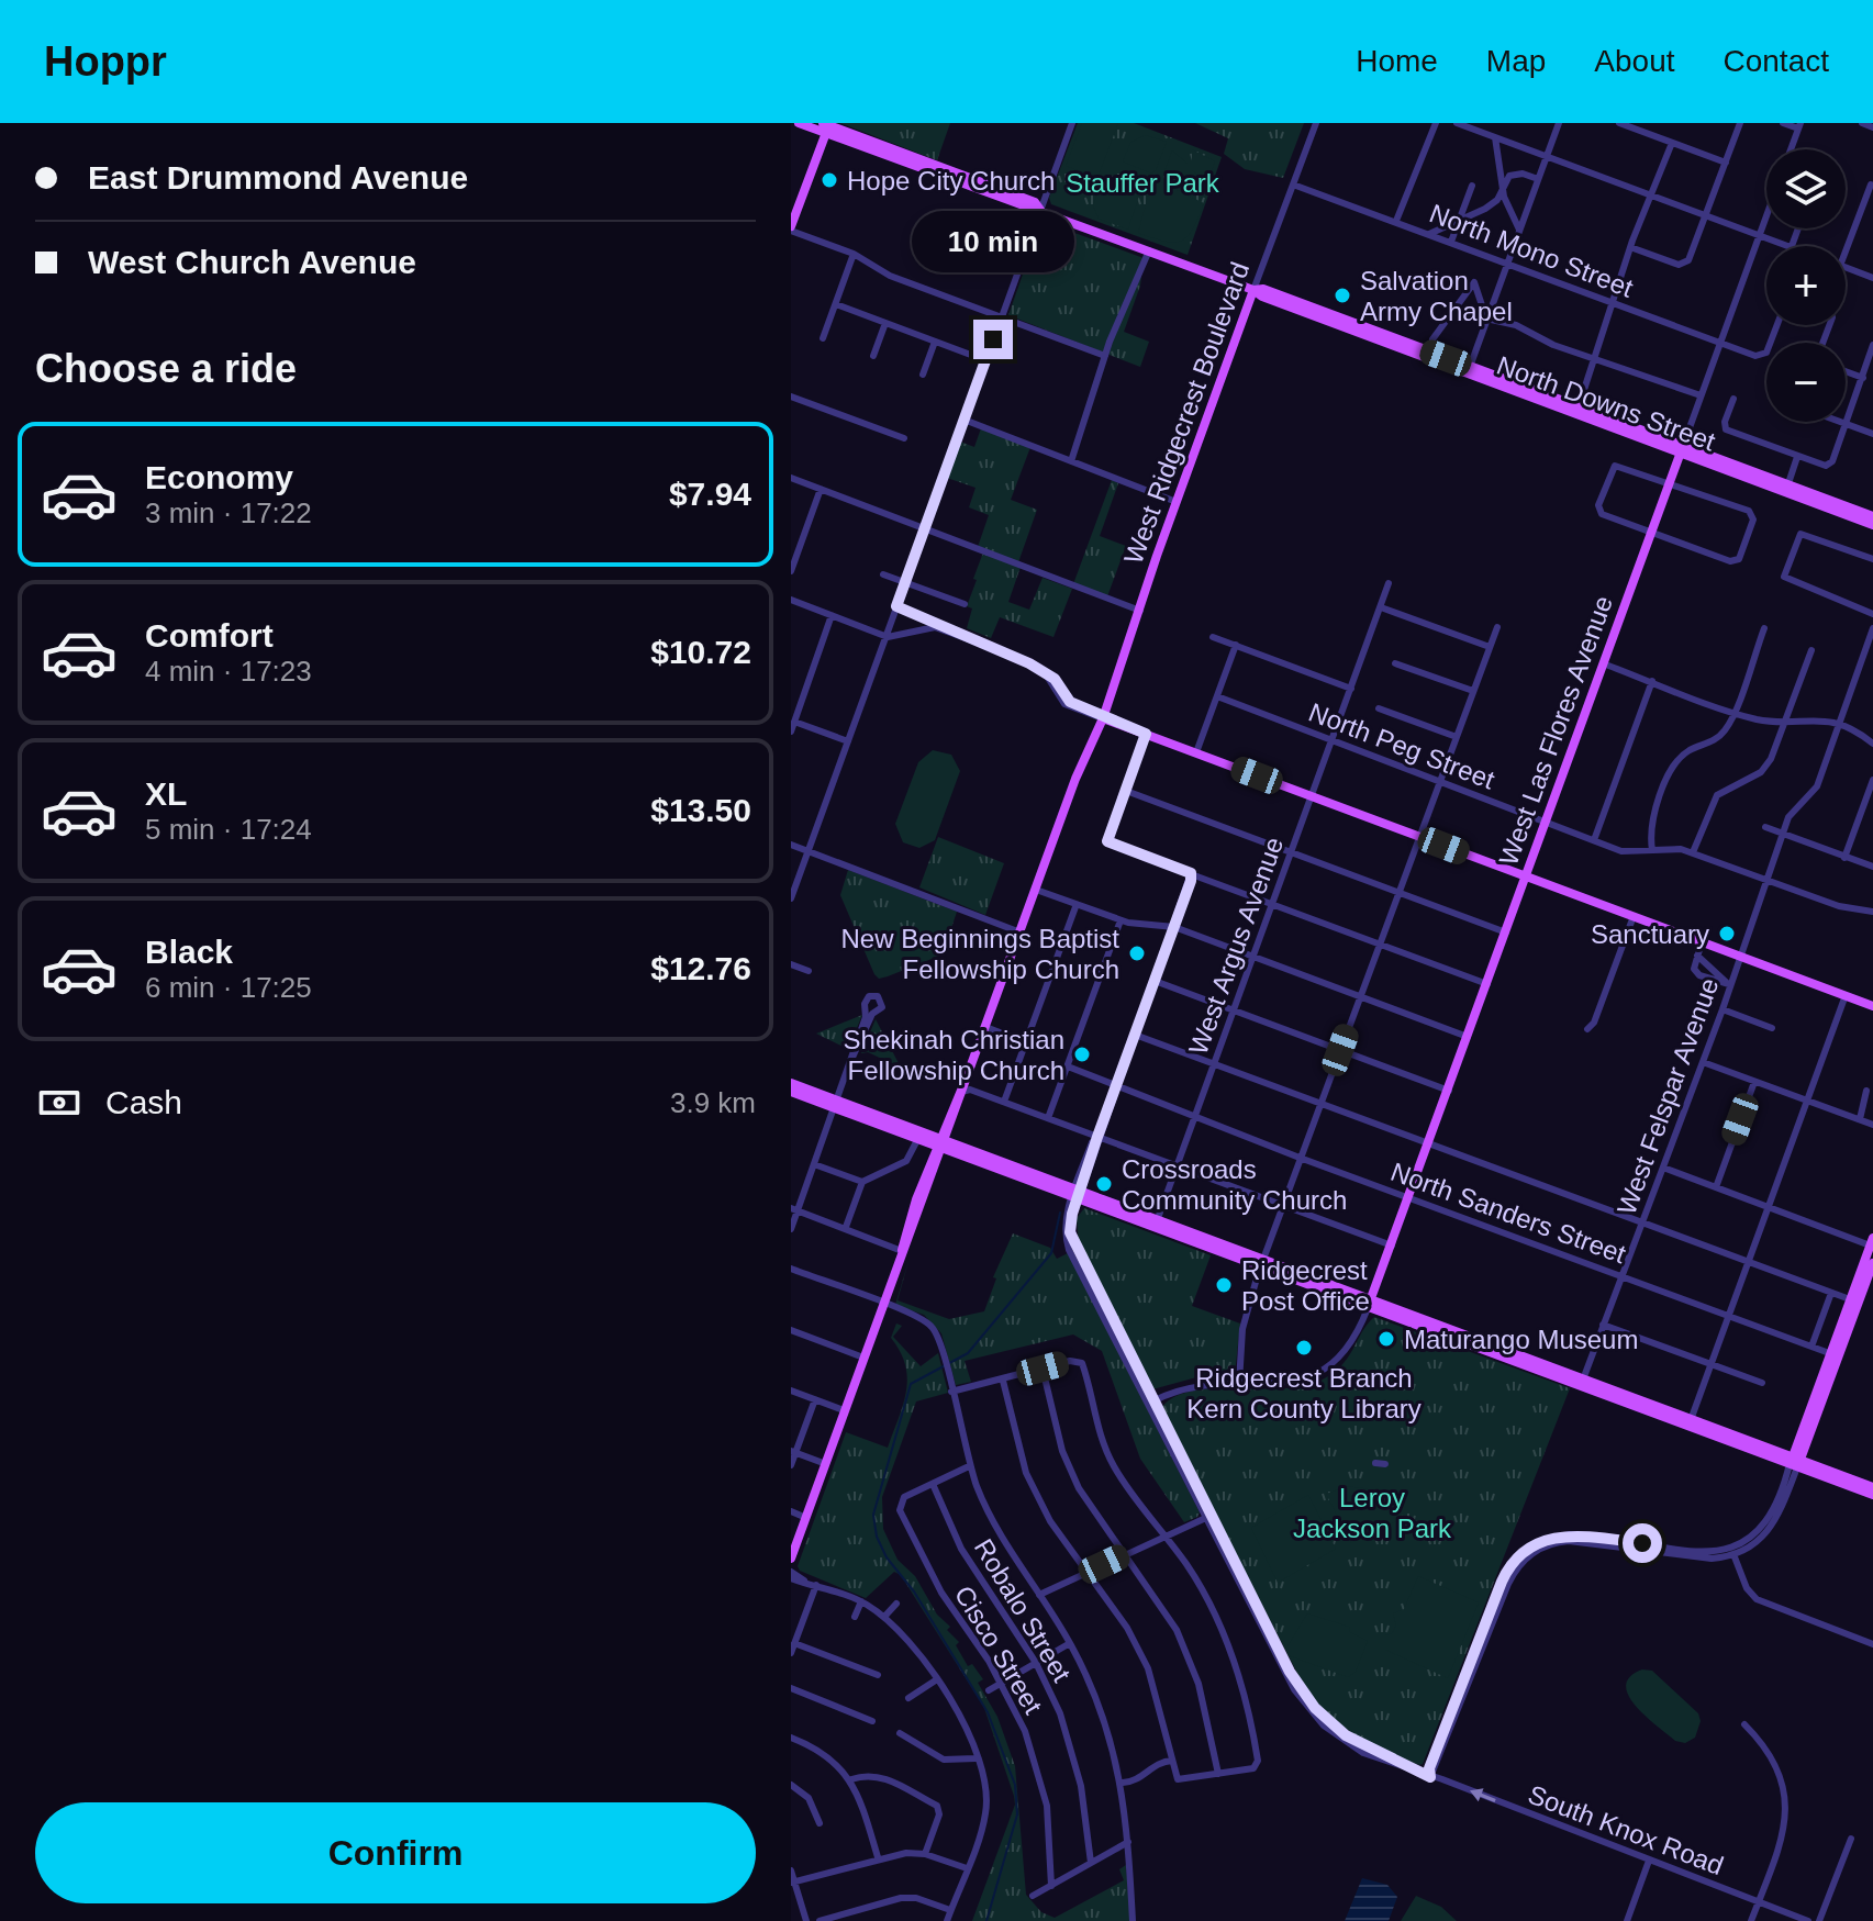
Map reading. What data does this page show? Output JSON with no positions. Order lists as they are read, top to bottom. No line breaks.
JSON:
{"streets":{"main road":["North Downs Street","West Ridgecrest Boulevard","West Las Flores Avenue"],"street":["North Mono Street","North Peg Street","West Argus Avenue","West Felspar Avenue","North Sanders Street","Robalo Street","Cisco Street","South Knox Road"]},"crossings":[["North Mono Street","West Ridgecrest Boulevard"],["North Mono Street","West Las Flores Avenue"],["North Downs Street","West Ridgecrest Boulevard"],["North Downs Street","West Las Flores Avenue"],["West Las Flores Avenue","North Peg Street"],["West Las Flores Avenue","North Sanders Street"],["North Peg Street","West Argus Avenue"],["North Peg Street","West Felspar Avenue"],["West Argus Avenue","North Sanders Street"],["West Felspar Avenue","North Sanders Street"],["Robalo Street","Cisco Street"]],"one_way":["South Knox Road"],"parks":["Stauffer Park","Leroy Jackson Park"],"places":["Hope City Church","Salvation Army Chapel","Sanctuary","New Beginnings Baptist Fellowship Church","Shekinah Christian Fellowship Church","Crossroads Community Church","Ridgecrest Post Office","Maturango Museum","Ridgecrest Branch Kern County Library"],"page":{"header":"Hoppr","nav":["Home","Map","About","Contact"],"banner":["East Drummond Avenue","West Church Avenue"],"map_buttons":["+","−"],"bubble":"10 min","heading":"Choose a ride","list":[{"name":"Economy","note":"3 min · 17:22","value":"$7.94"},{"name":"Comfort","note":"4 min · 17:23","value":"$10.72"},{"name":"XL","note":"5 min · 17:24","value":"$13.50"},{"name":"Black","note":"6 min · 17:25","value":"$12.76"}],"pay":["Cash","3.9 km"],"buttons":"Confirm"}}
